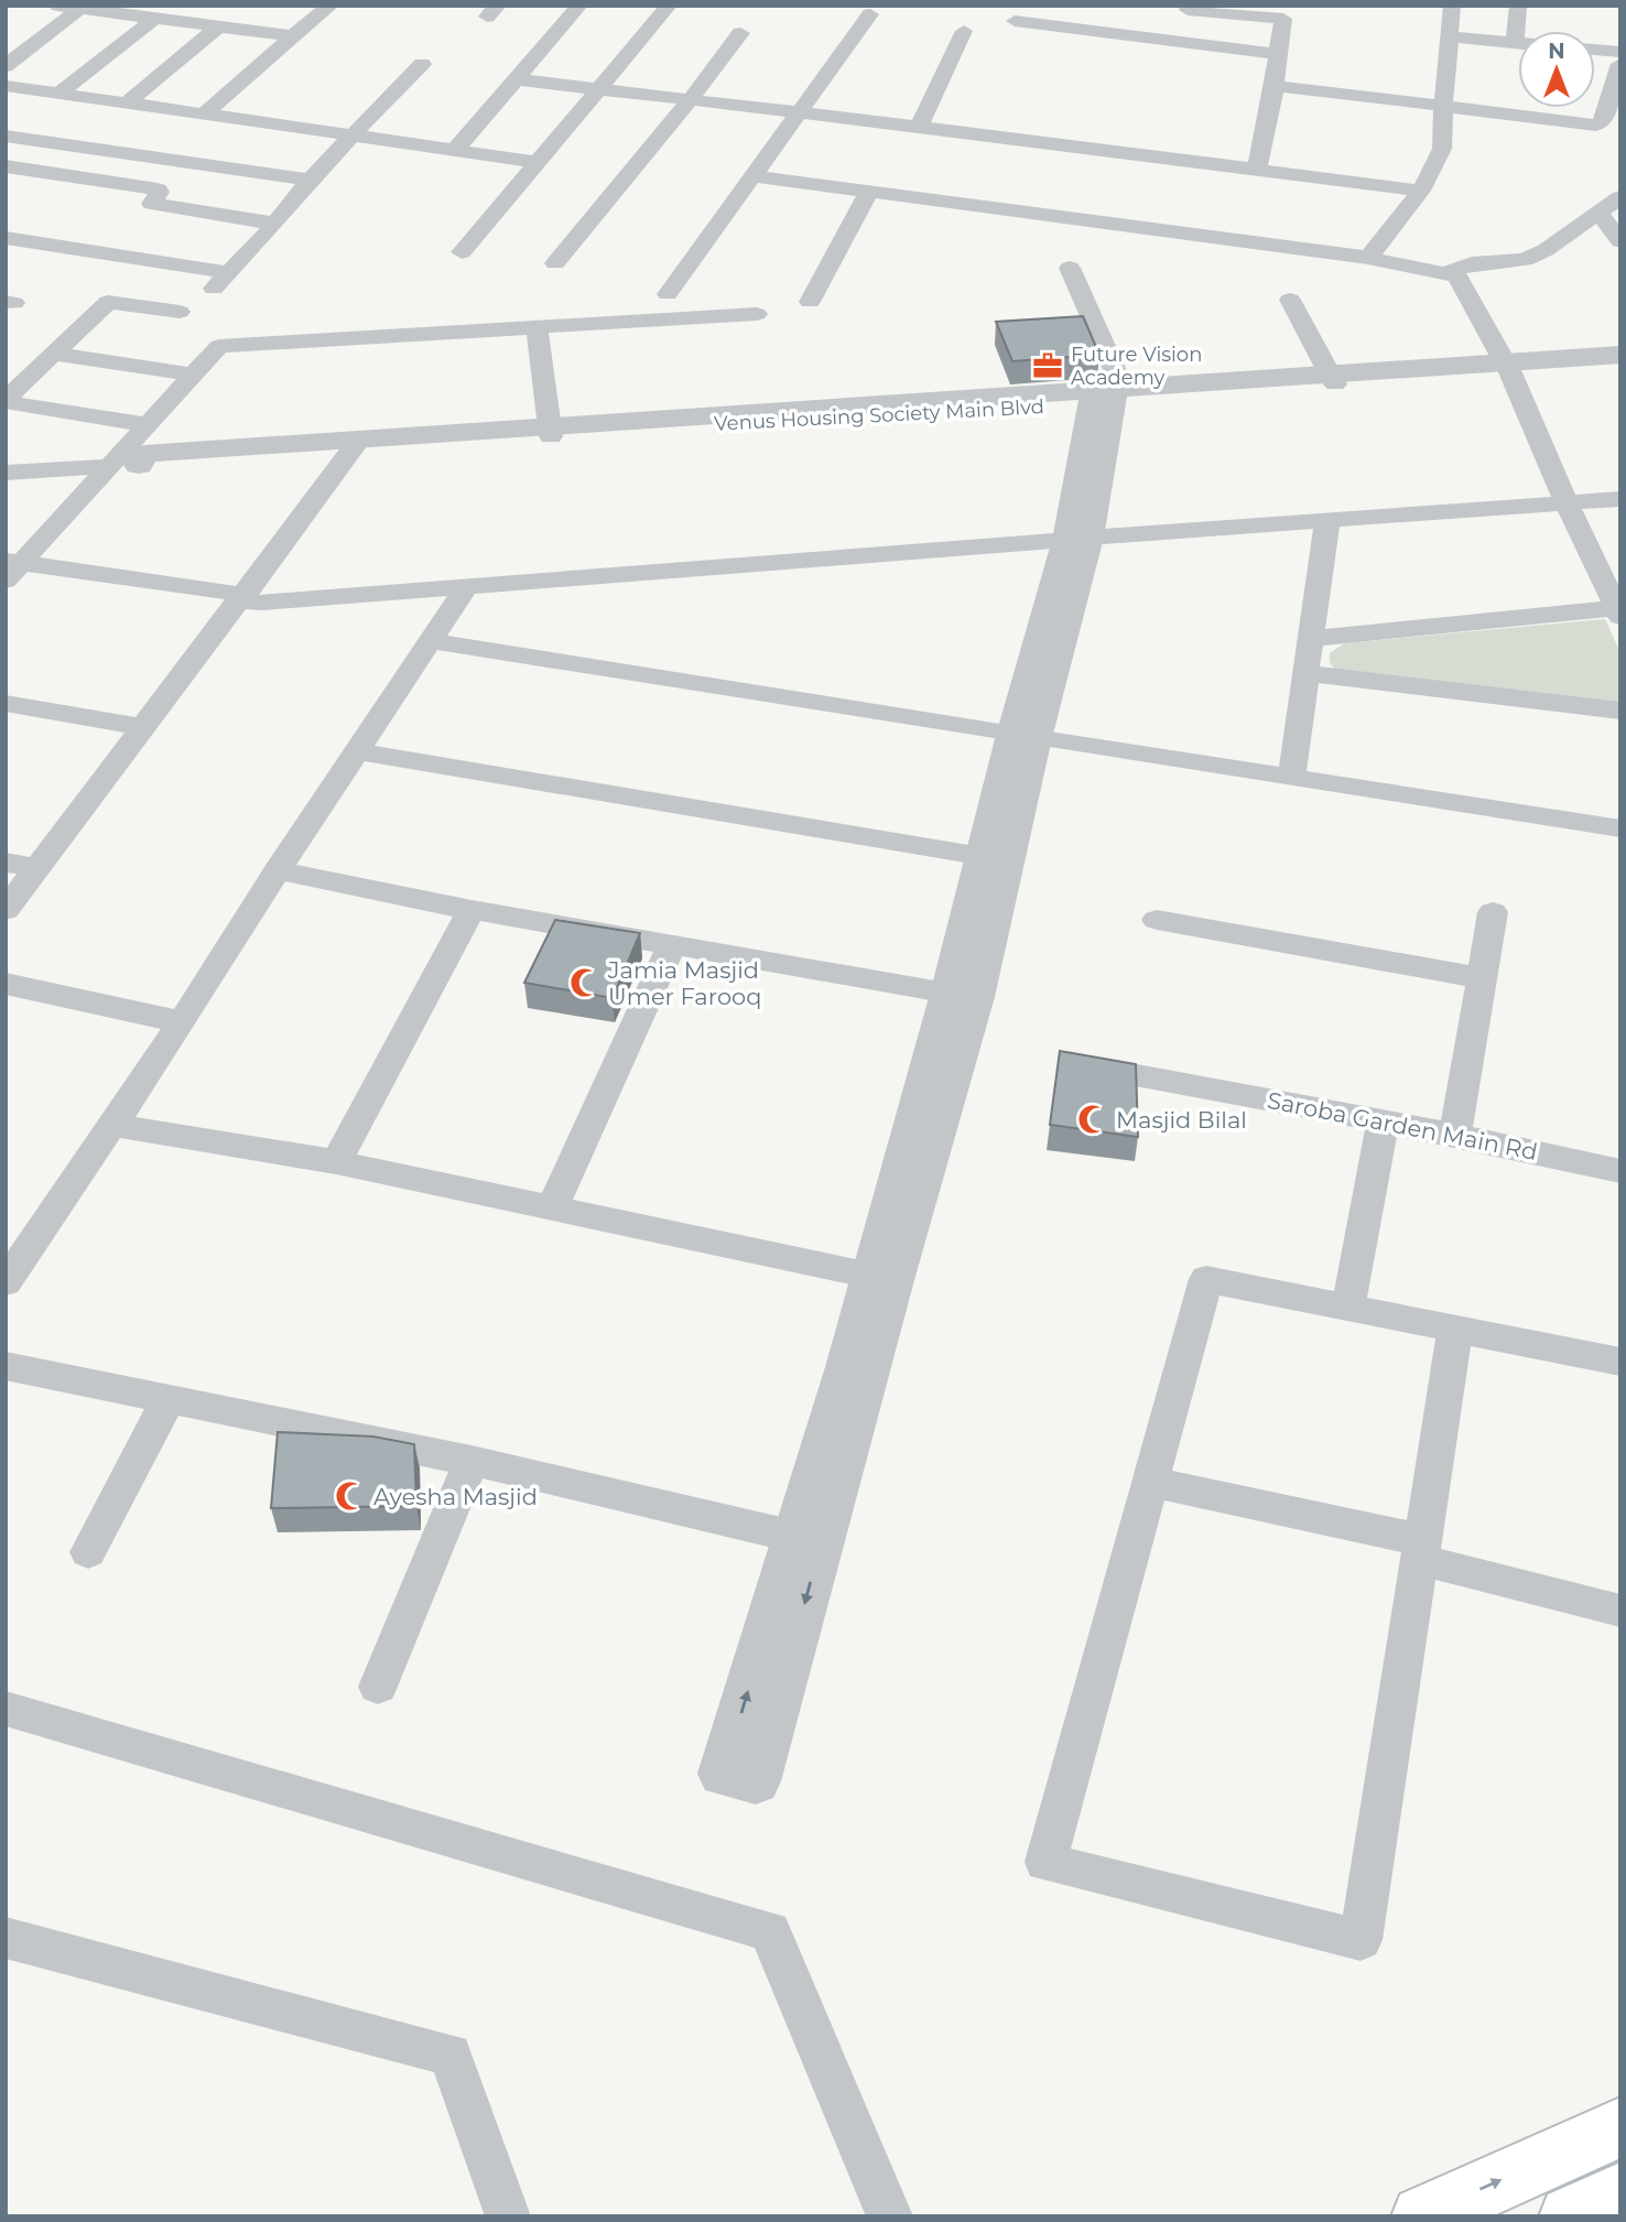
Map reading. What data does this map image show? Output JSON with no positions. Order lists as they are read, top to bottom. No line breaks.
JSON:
{"streets":{"street":["Venus Housing Society Main Blvd","Saroba Garden Main Rd"]},"places":{"office":["Future Vision Academy"],"mosque":["Jamia Masjid Umer Farooq","Masjid Bilal","Ayesha Masjid"]},"north":"top"}
